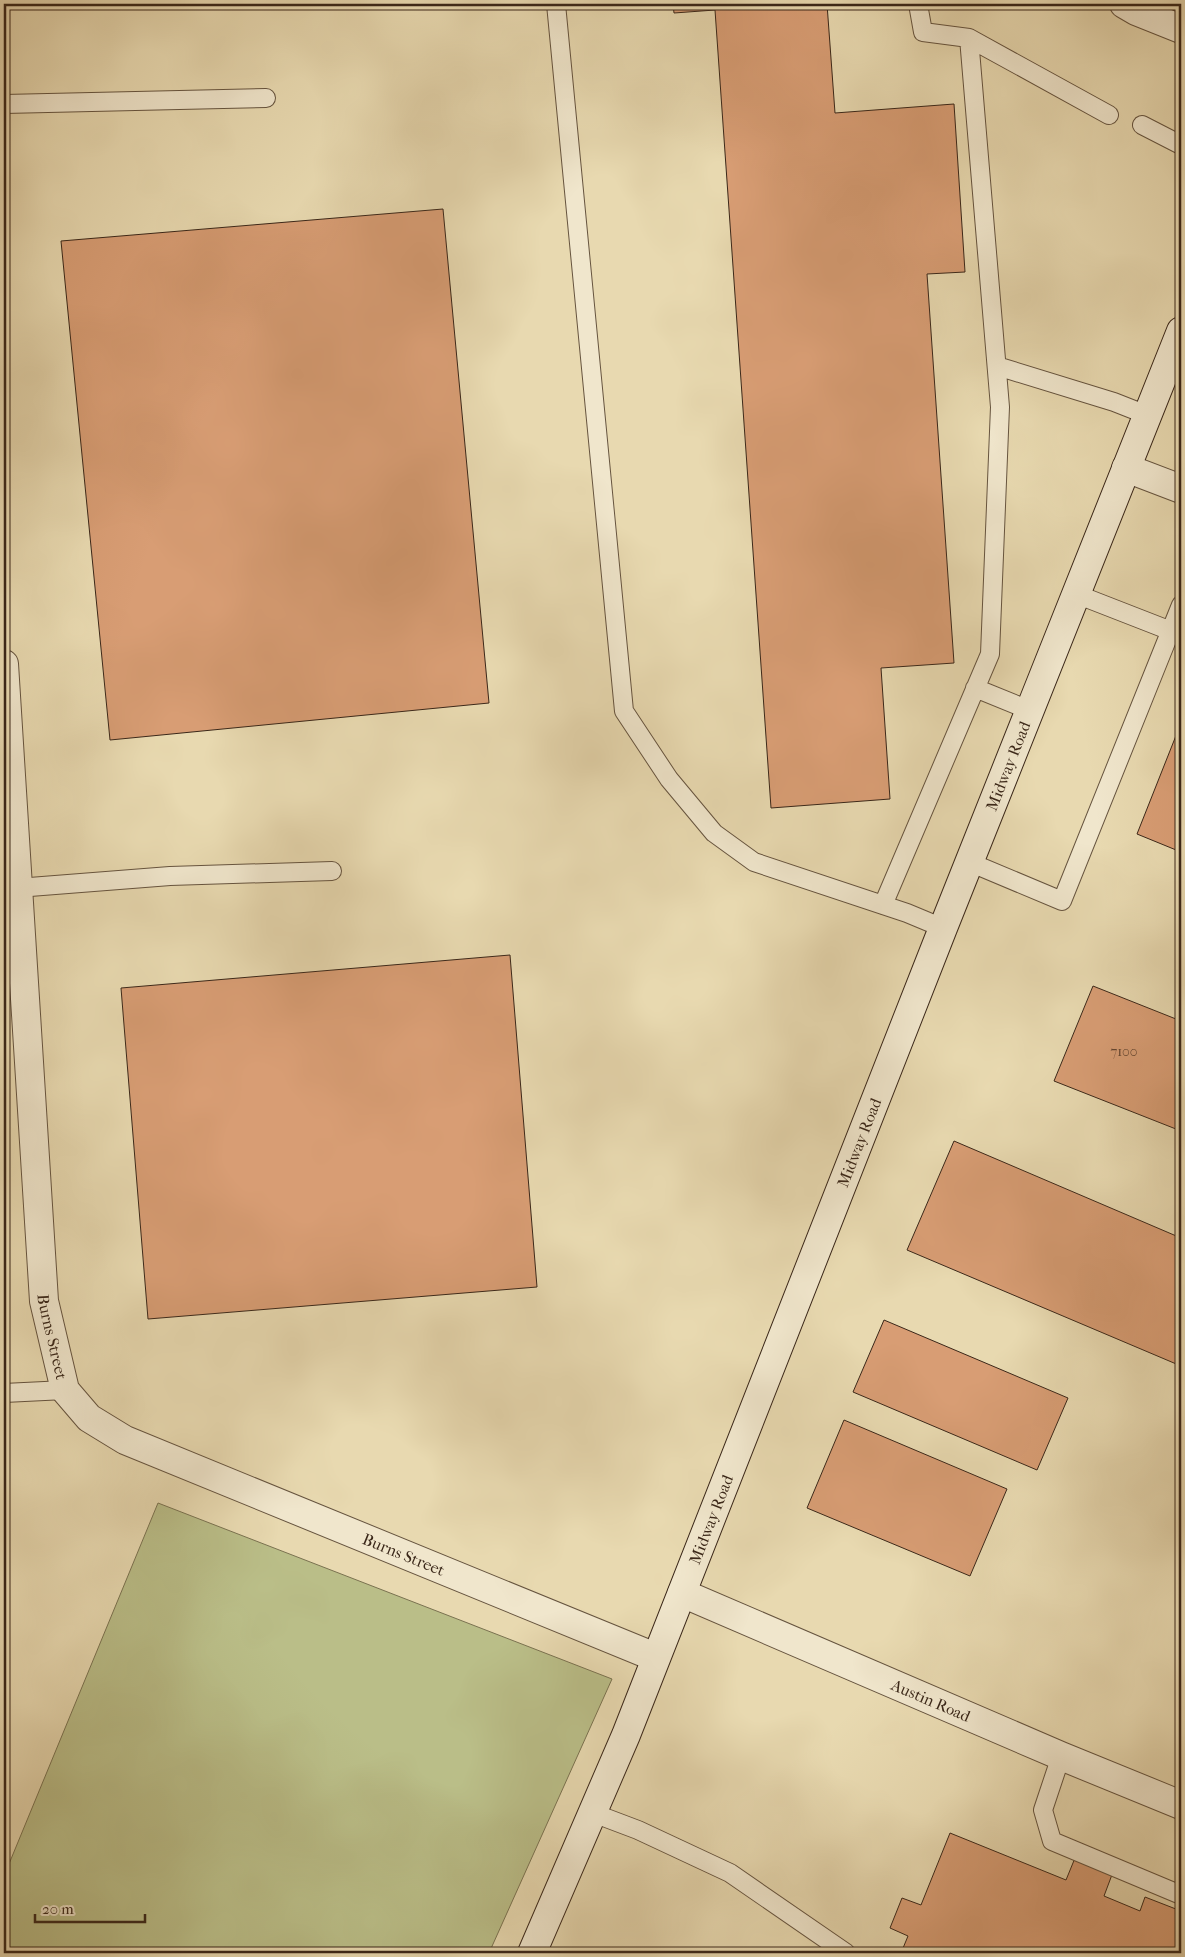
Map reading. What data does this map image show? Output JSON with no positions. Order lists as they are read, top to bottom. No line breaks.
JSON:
{"streets":{"street":["Midway Road","Burns Street","Austin Road"]},"crossings":[["Midway Road","Burns Street"],["Midway Road","Austin Road"]],"house_numbers":["7100"],"scale_bar":"20 m"}
